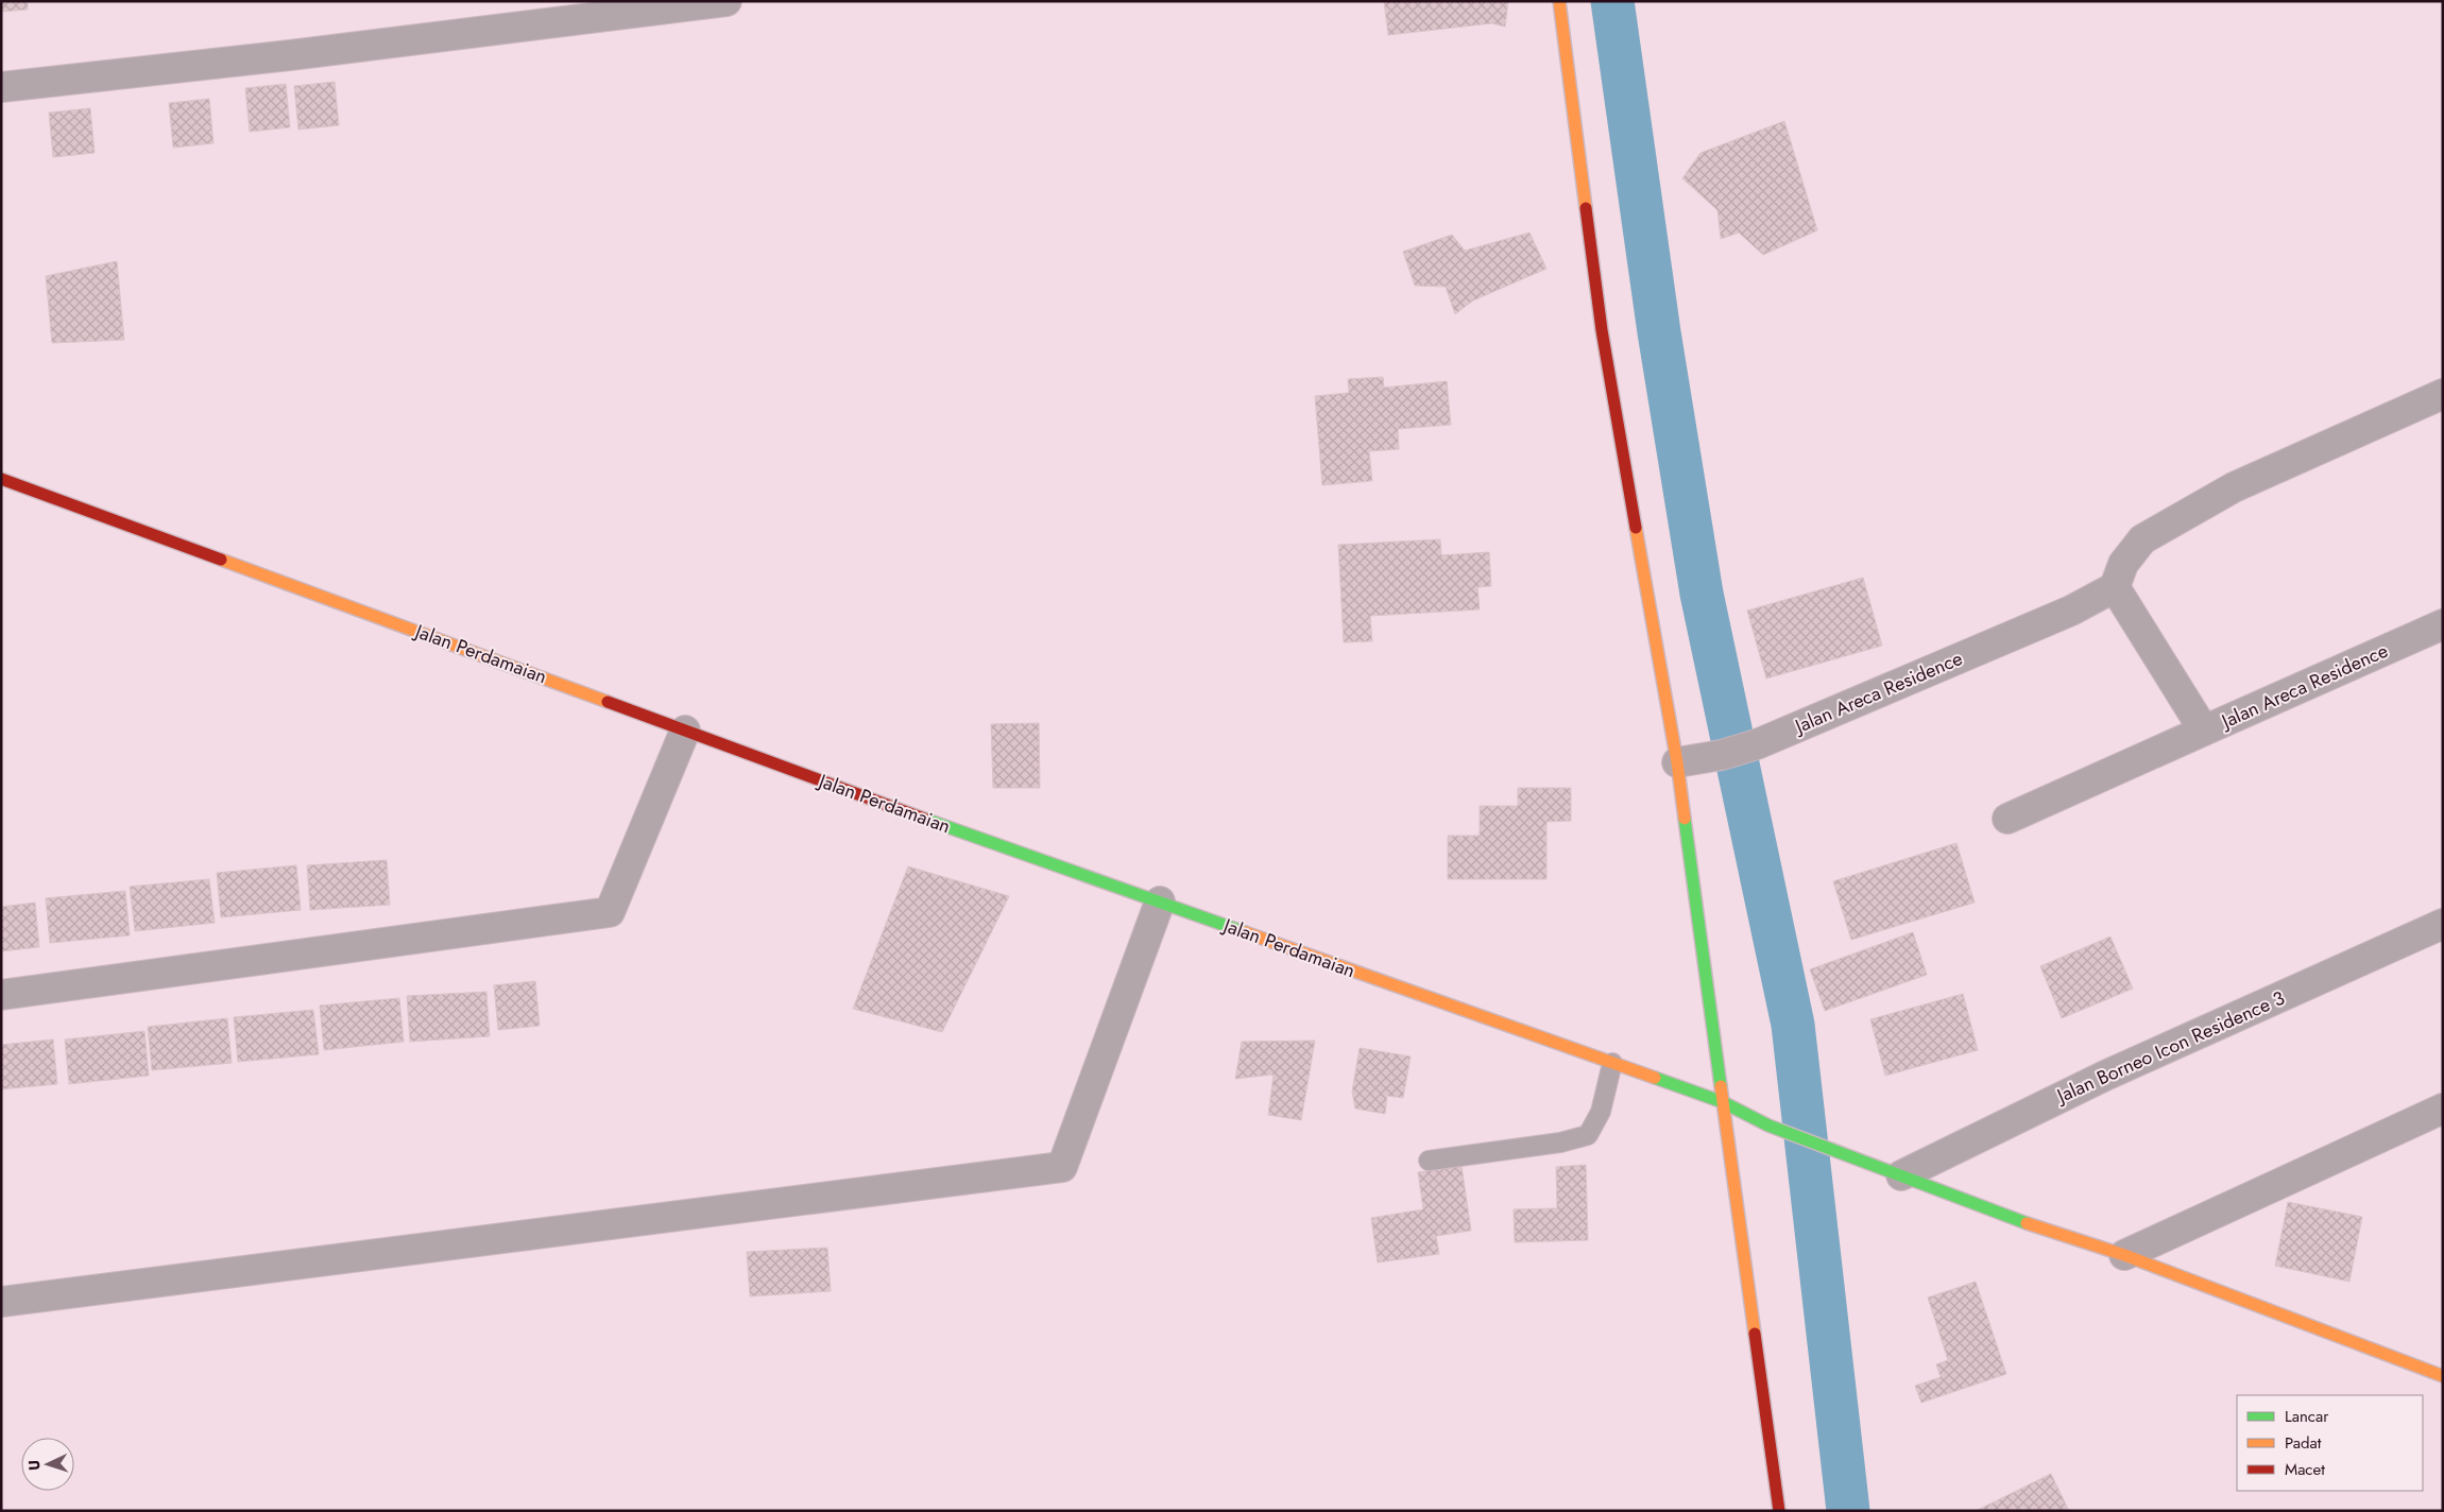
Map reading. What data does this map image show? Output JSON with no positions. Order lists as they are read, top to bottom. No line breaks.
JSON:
{"streets":{"street":["Jalan Perdamaian","Jalan Areca Residence","Jalan Borneo Icon Residence 3"]},"crossings":[["Jalan Perdamaian","Jalan Borneo Icon Residence 3"]],"legend":["Lancar","Padat","Macet"],"north":"left"}
